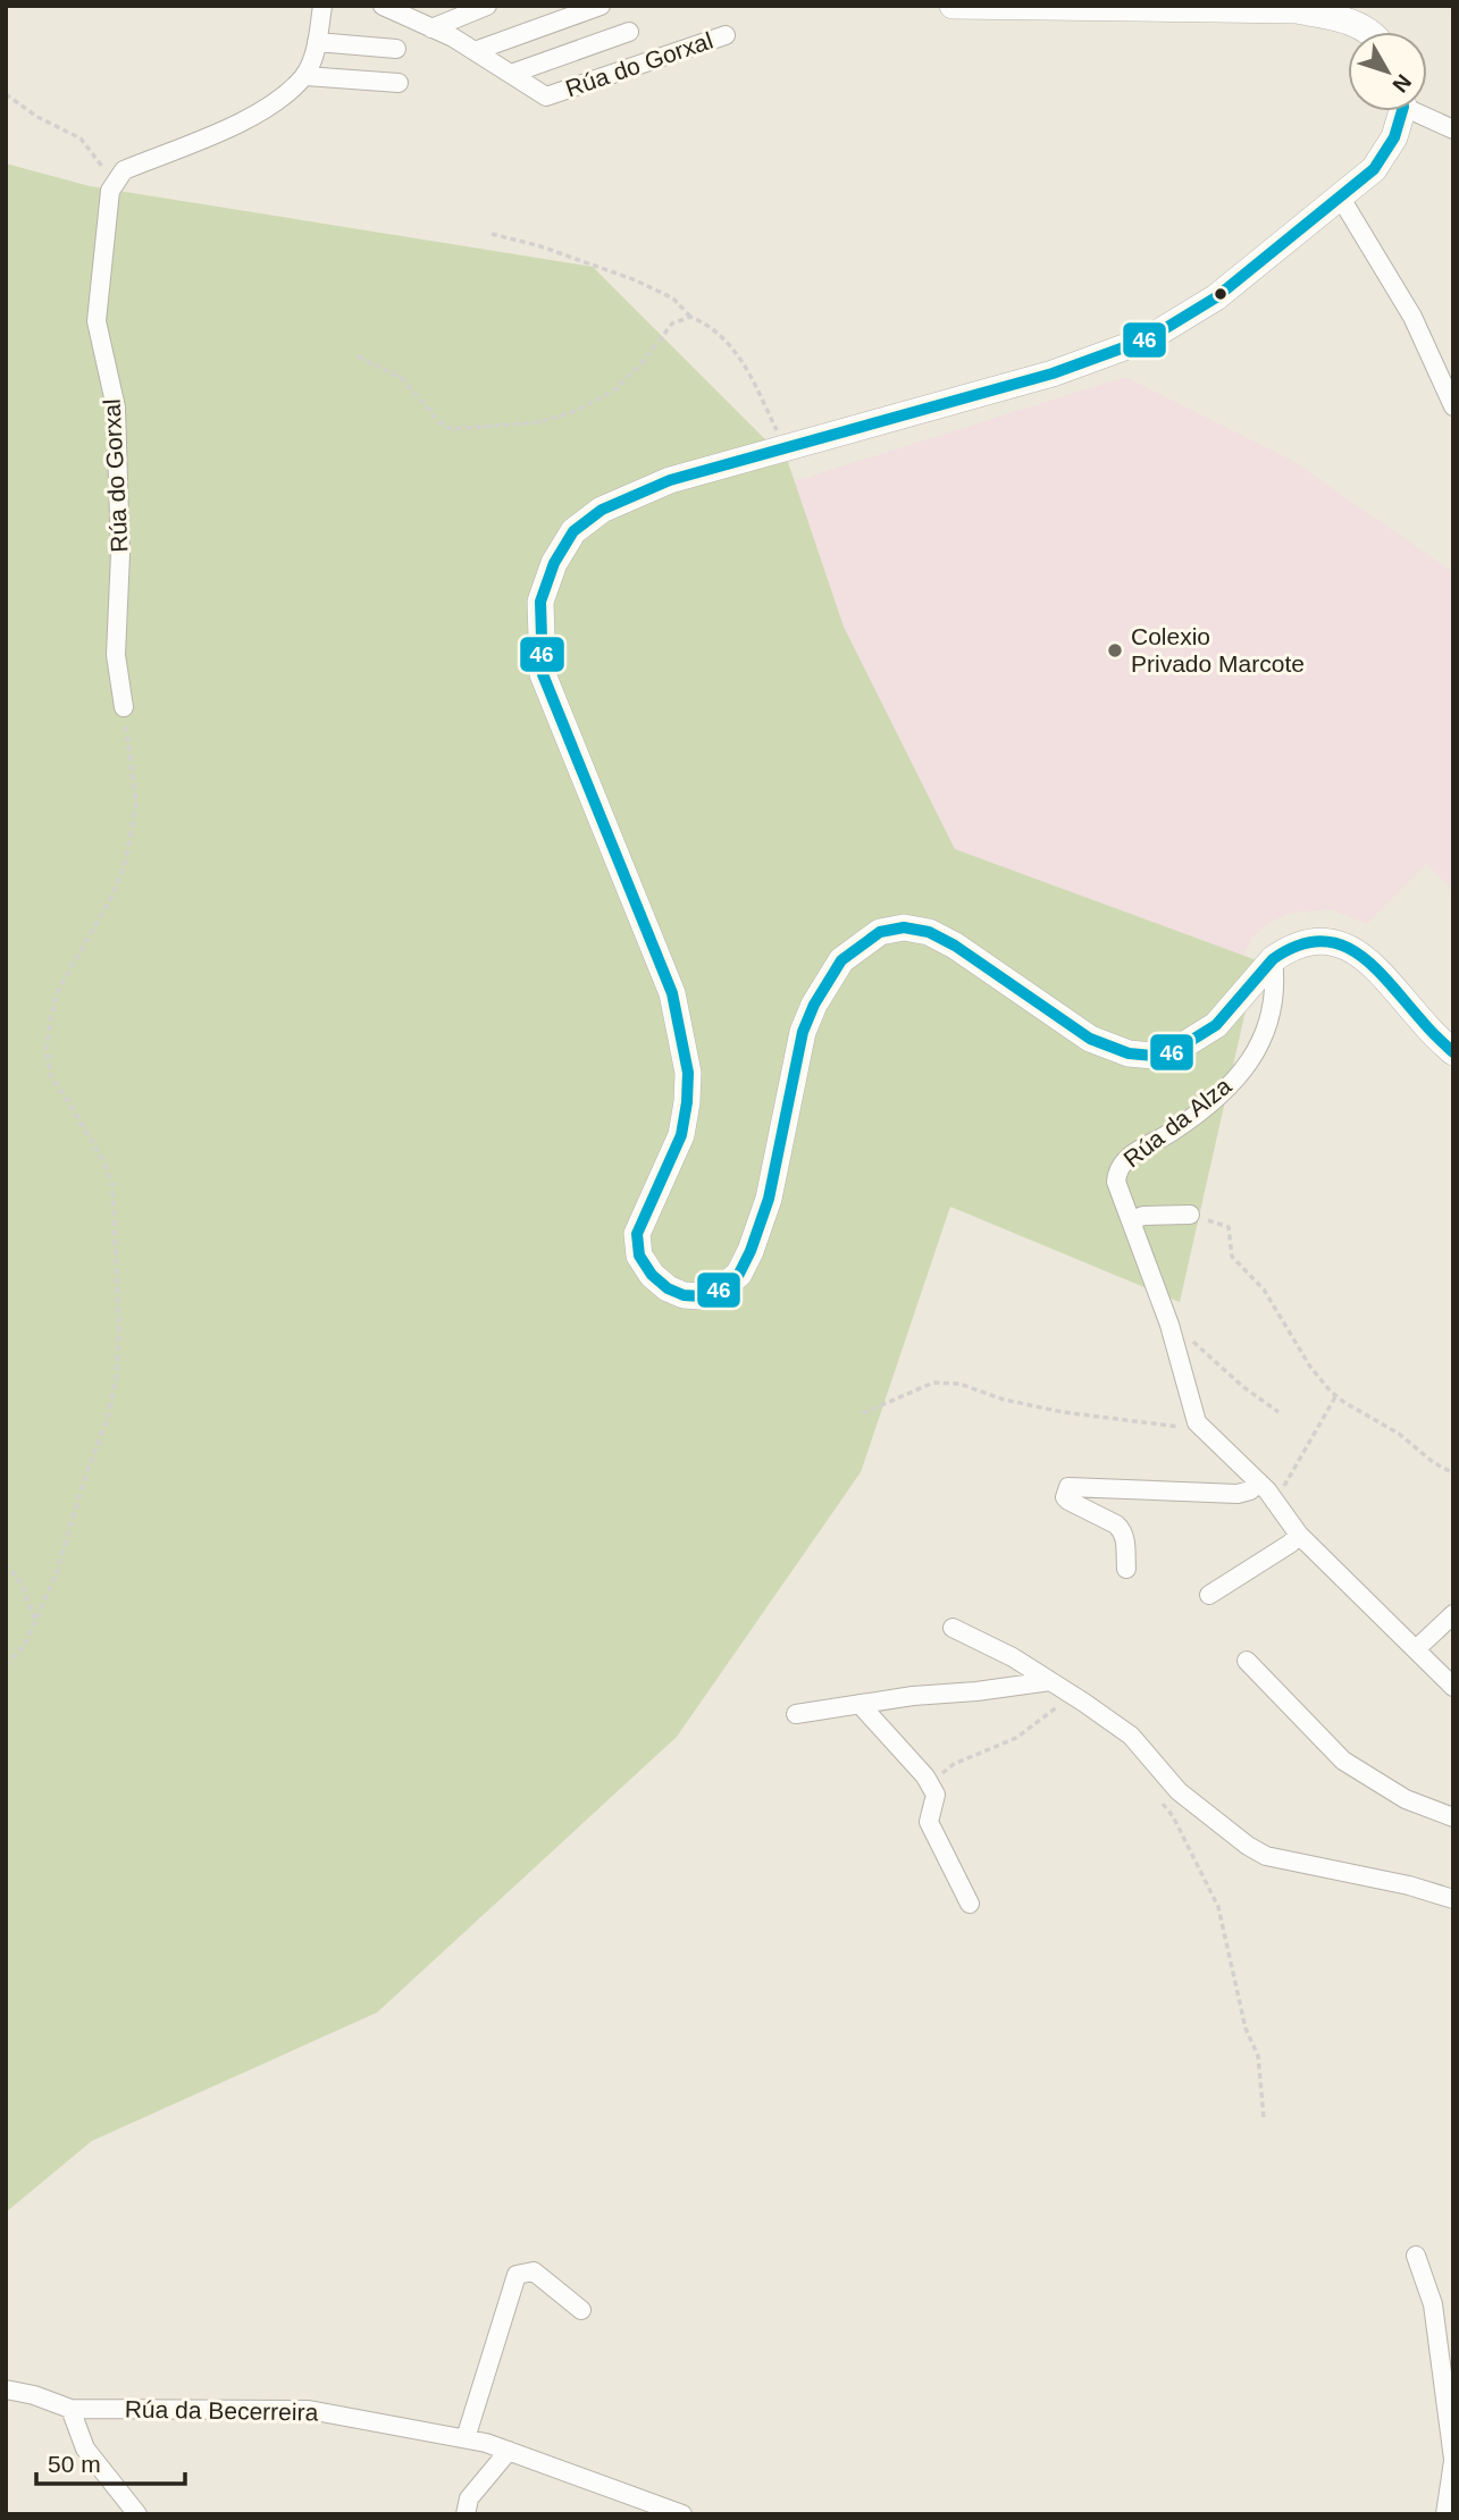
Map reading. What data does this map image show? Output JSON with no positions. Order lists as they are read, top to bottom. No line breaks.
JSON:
{"streets":{"street":["Rúa do Gorxal","Rúa da Alza","Rúa da Becerreira"]},"places":["Colexio Privado Marcote"],"lines":["transit line 46"],"scale_bar":"50 m","north":"bottom right"}
